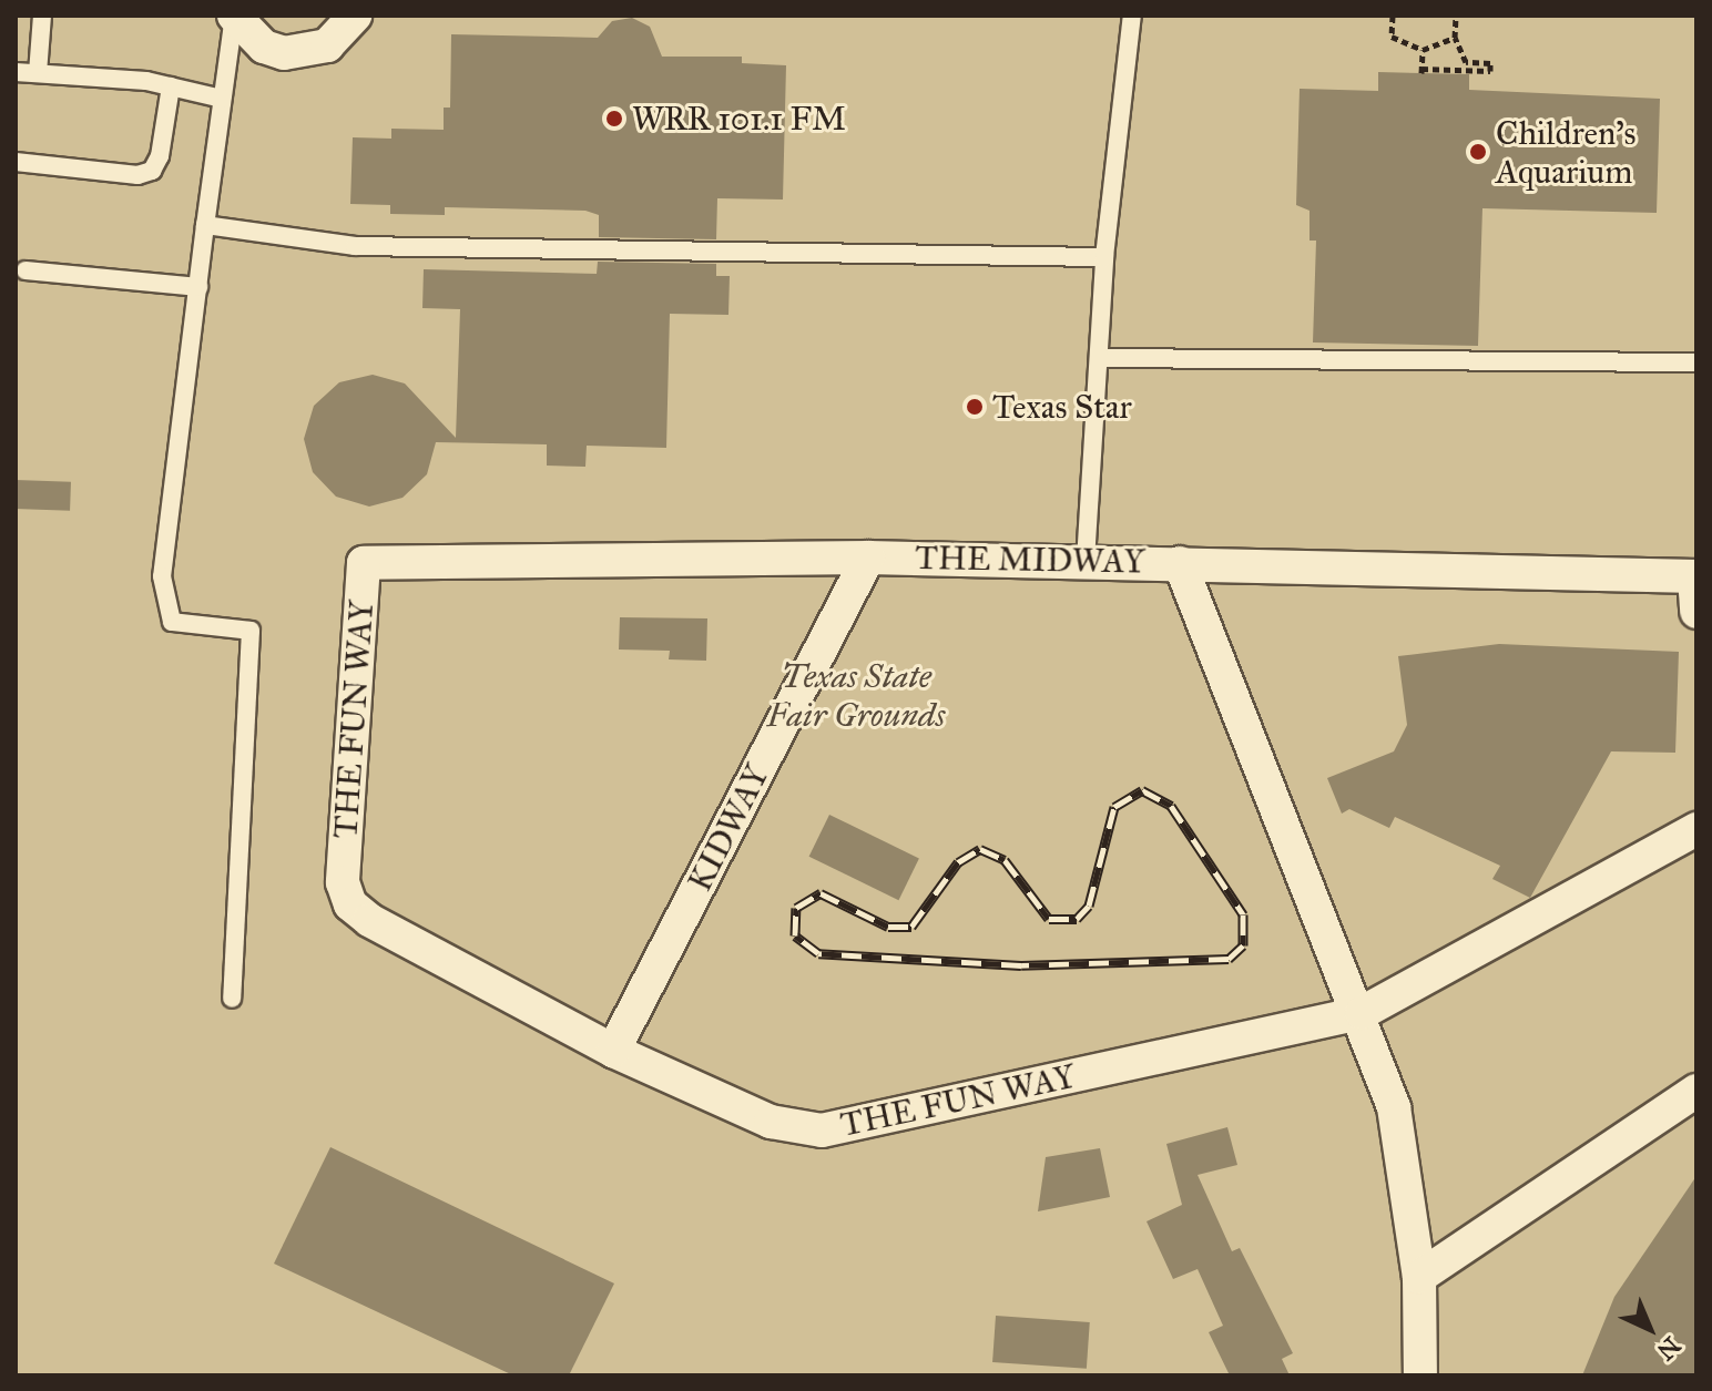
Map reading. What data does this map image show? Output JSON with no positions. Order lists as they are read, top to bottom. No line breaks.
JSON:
{"streets":{"street":["THE MIDWAY","THE FUN WAY","KIDWAY"]},"crossings":[["THE MIDWAY","THE FUN WAY"],["THE MIDWAY","KIDWAY"],["THE FUN WAY","KIDWAY"]],"parks":["Texas State Fair Grounds"],"places":["WRR 101.1 FM","Children's Aquarium","Texas Star"],"north":"bottom right"}
